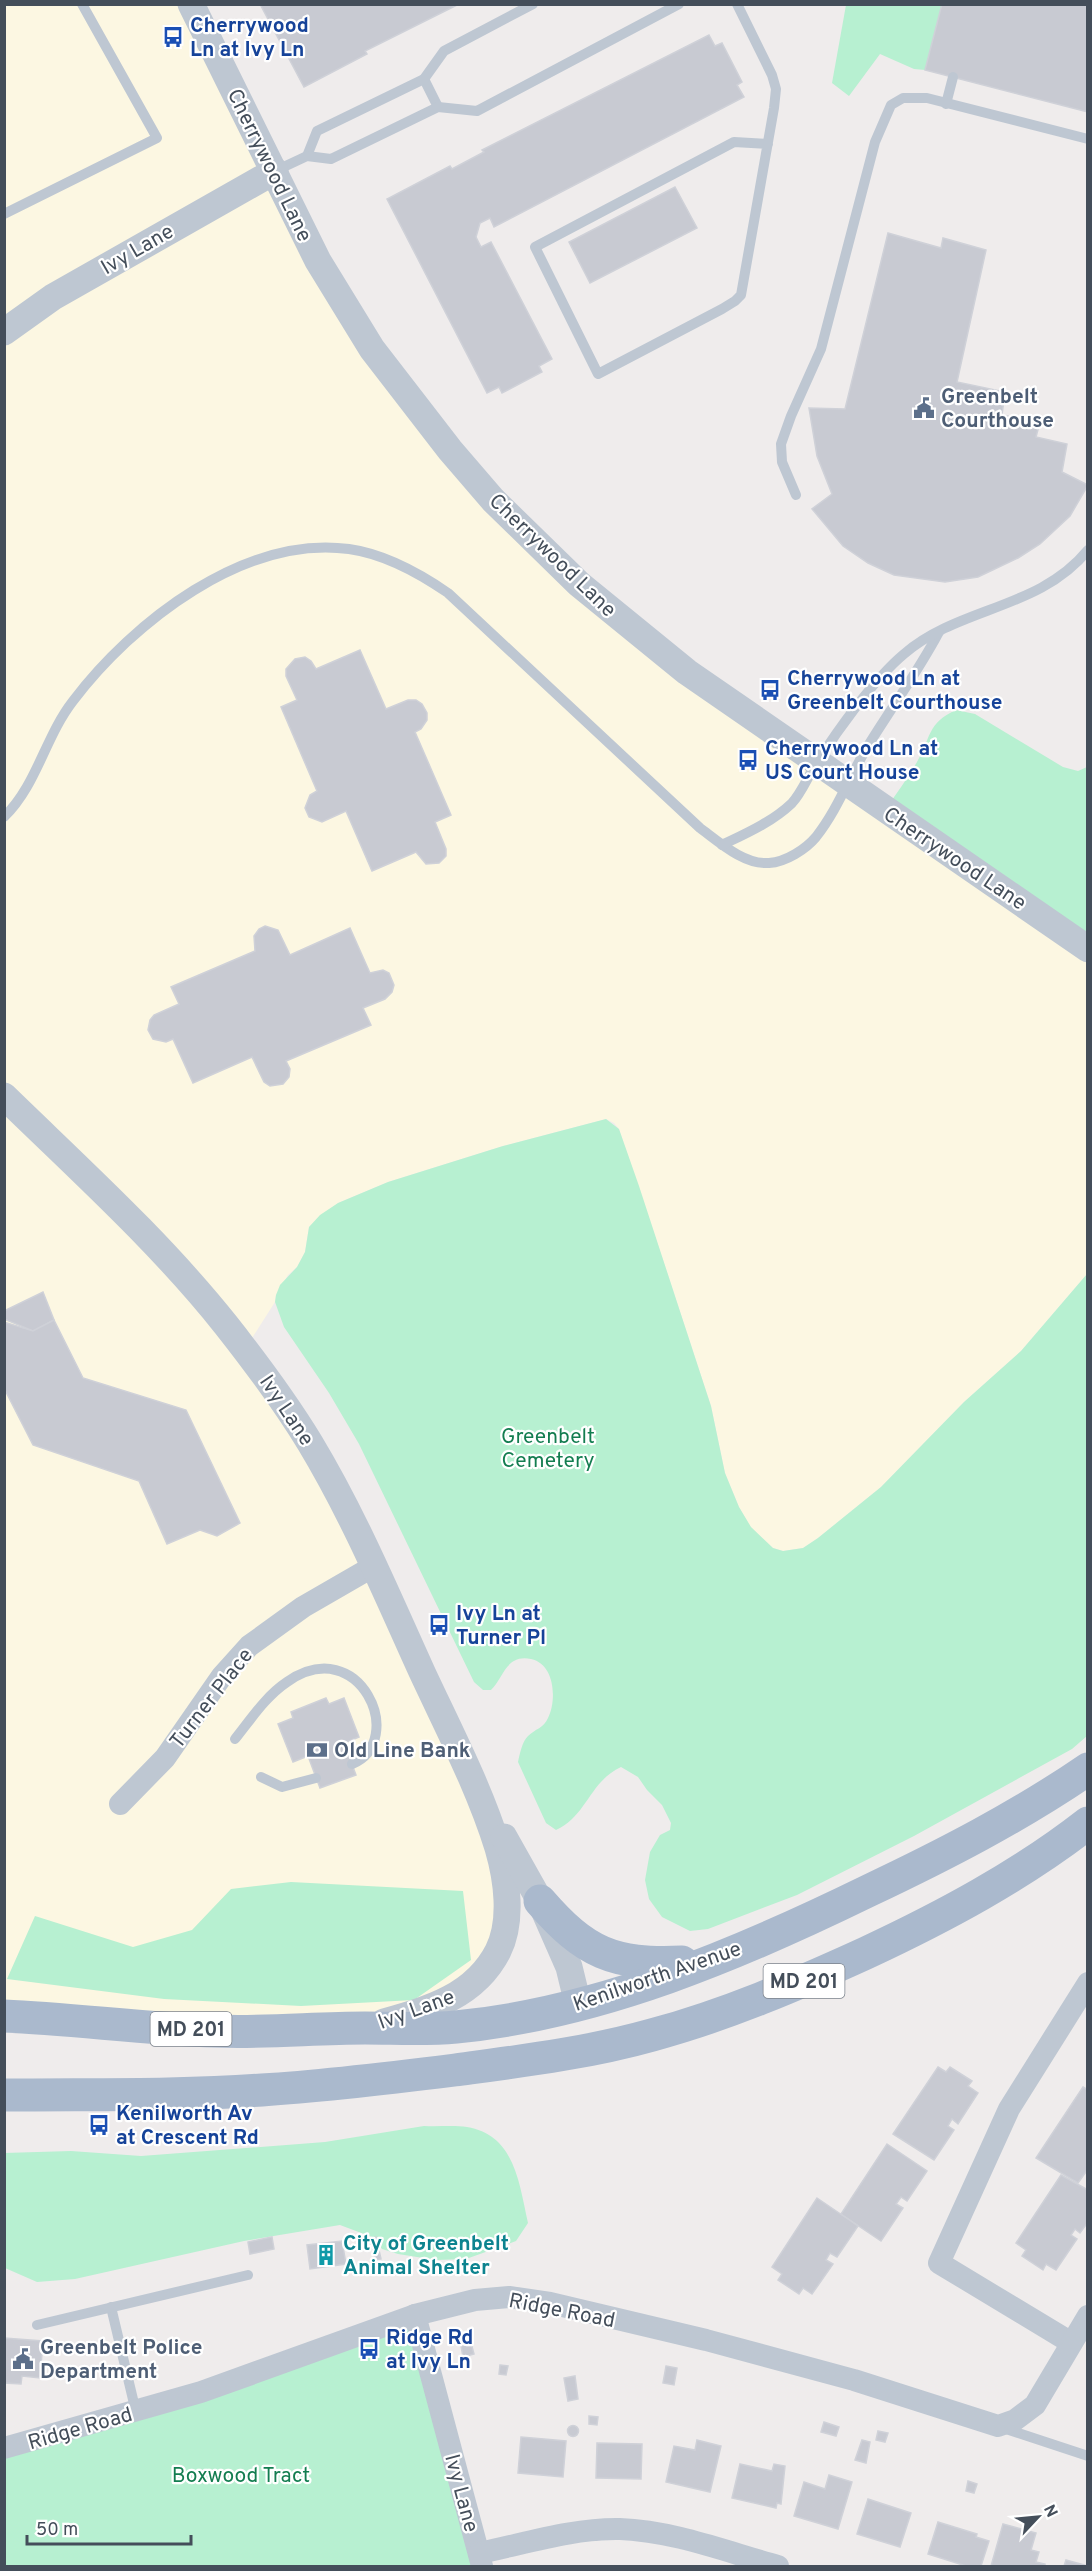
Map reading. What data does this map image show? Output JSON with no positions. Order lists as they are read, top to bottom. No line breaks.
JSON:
{"streets":{"main road":["Kenilworth Avenue","MD 201"],"street":["Cherrywood Lane","Ivy Lane","Turner Place","Ridge Road"]},"crossings":[["Cherrywood Lane","Ivy Lane"],["Ivy Lane","Turner Place"],["Ivy Lane","Kenilworth Avenue"],["Ivy Lane","Ridge Road"]],"parks":["Greenbelt Cemetery","Boxwood Tract"],"places":{"bus stop":["Cherrywood Ln at Ivy Ln","Cherrywood Ln at Greenbelt Courthouse","Cherrywood Ln at US Court House","Ivy Ln at Turner Pl","Kenilworth Av at Crescent Rd","Ridge Rd at Ivy Ln"],"public building":["Greenbelt Courthouse","Greenbelt Police Department"],"bank":["Old Line Bank"],"building":["City of Greenbelt Animal Shelter"]},"scale_bar":"50 m","north":"top right"}
